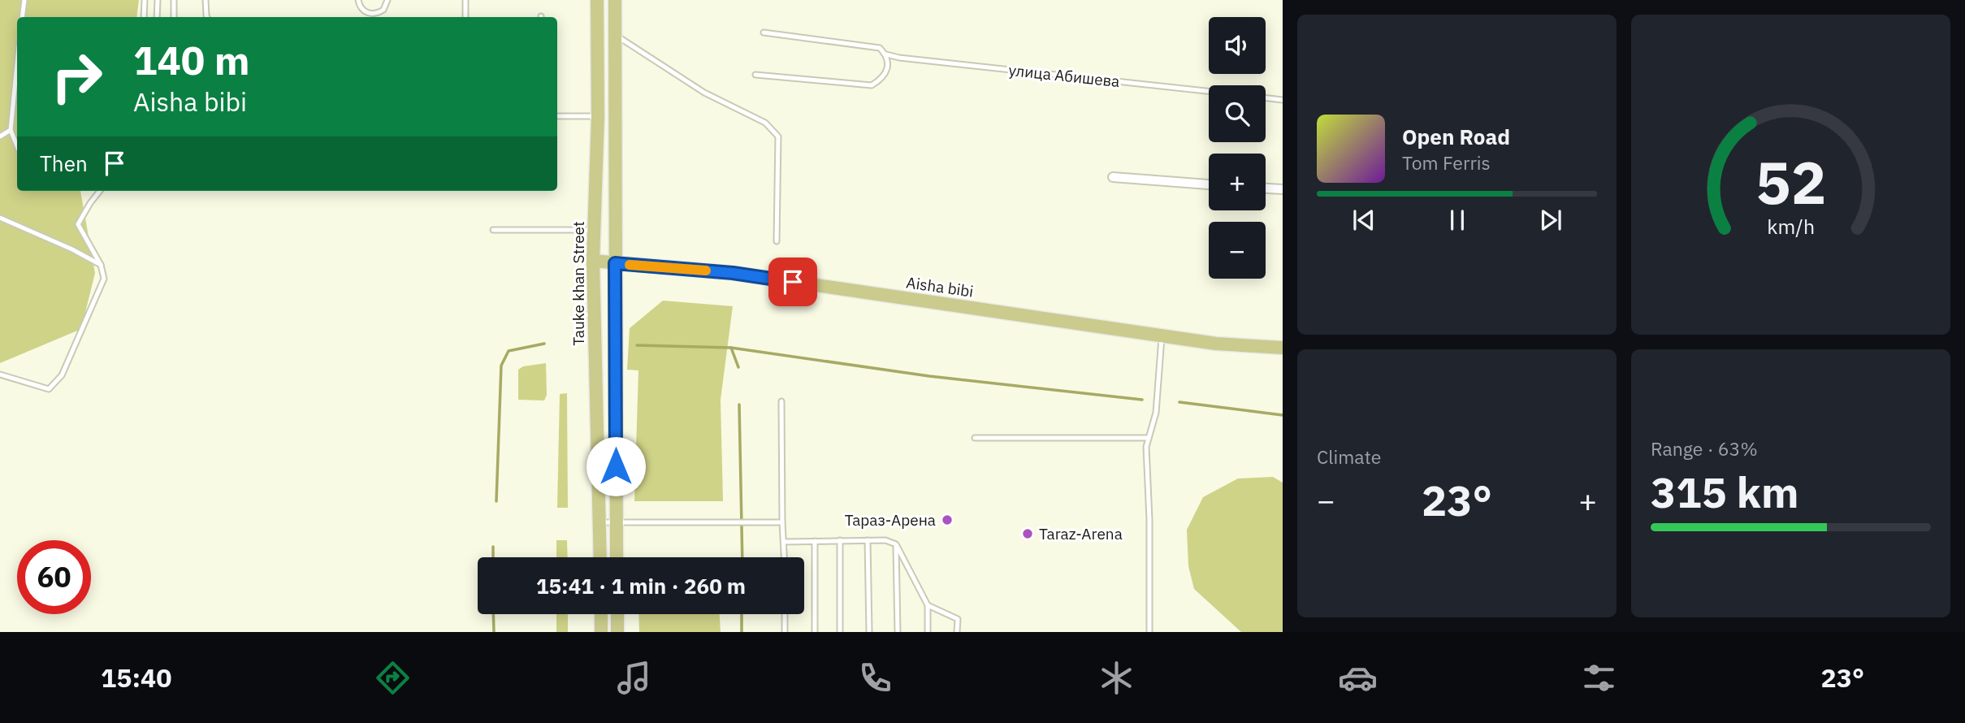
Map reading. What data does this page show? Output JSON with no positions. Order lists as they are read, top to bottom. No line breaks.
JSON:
{"streets":{"main road":["Tauke khan Street","Aisha bibi"],"lane":["улица Абишева"]},"crossings":[["Tauke khan Street","Aisha bibi"]],"places":["Тараз-Арена","Taraz-Arena"],"page":{"map_buttons":["+","−"],"turn":["140 m","Aisha bibi"],"song":["Open Road","Tom Ferris"],"then":"Then","tile":["Climate",["Range · 63%","315 km"]],"heat":["−","23°","+"],"limit":"60","trip":"15:41 · 1 min · 260 m","tabs":["15:40","23°"],"gauge":["52","km/h"]}}
